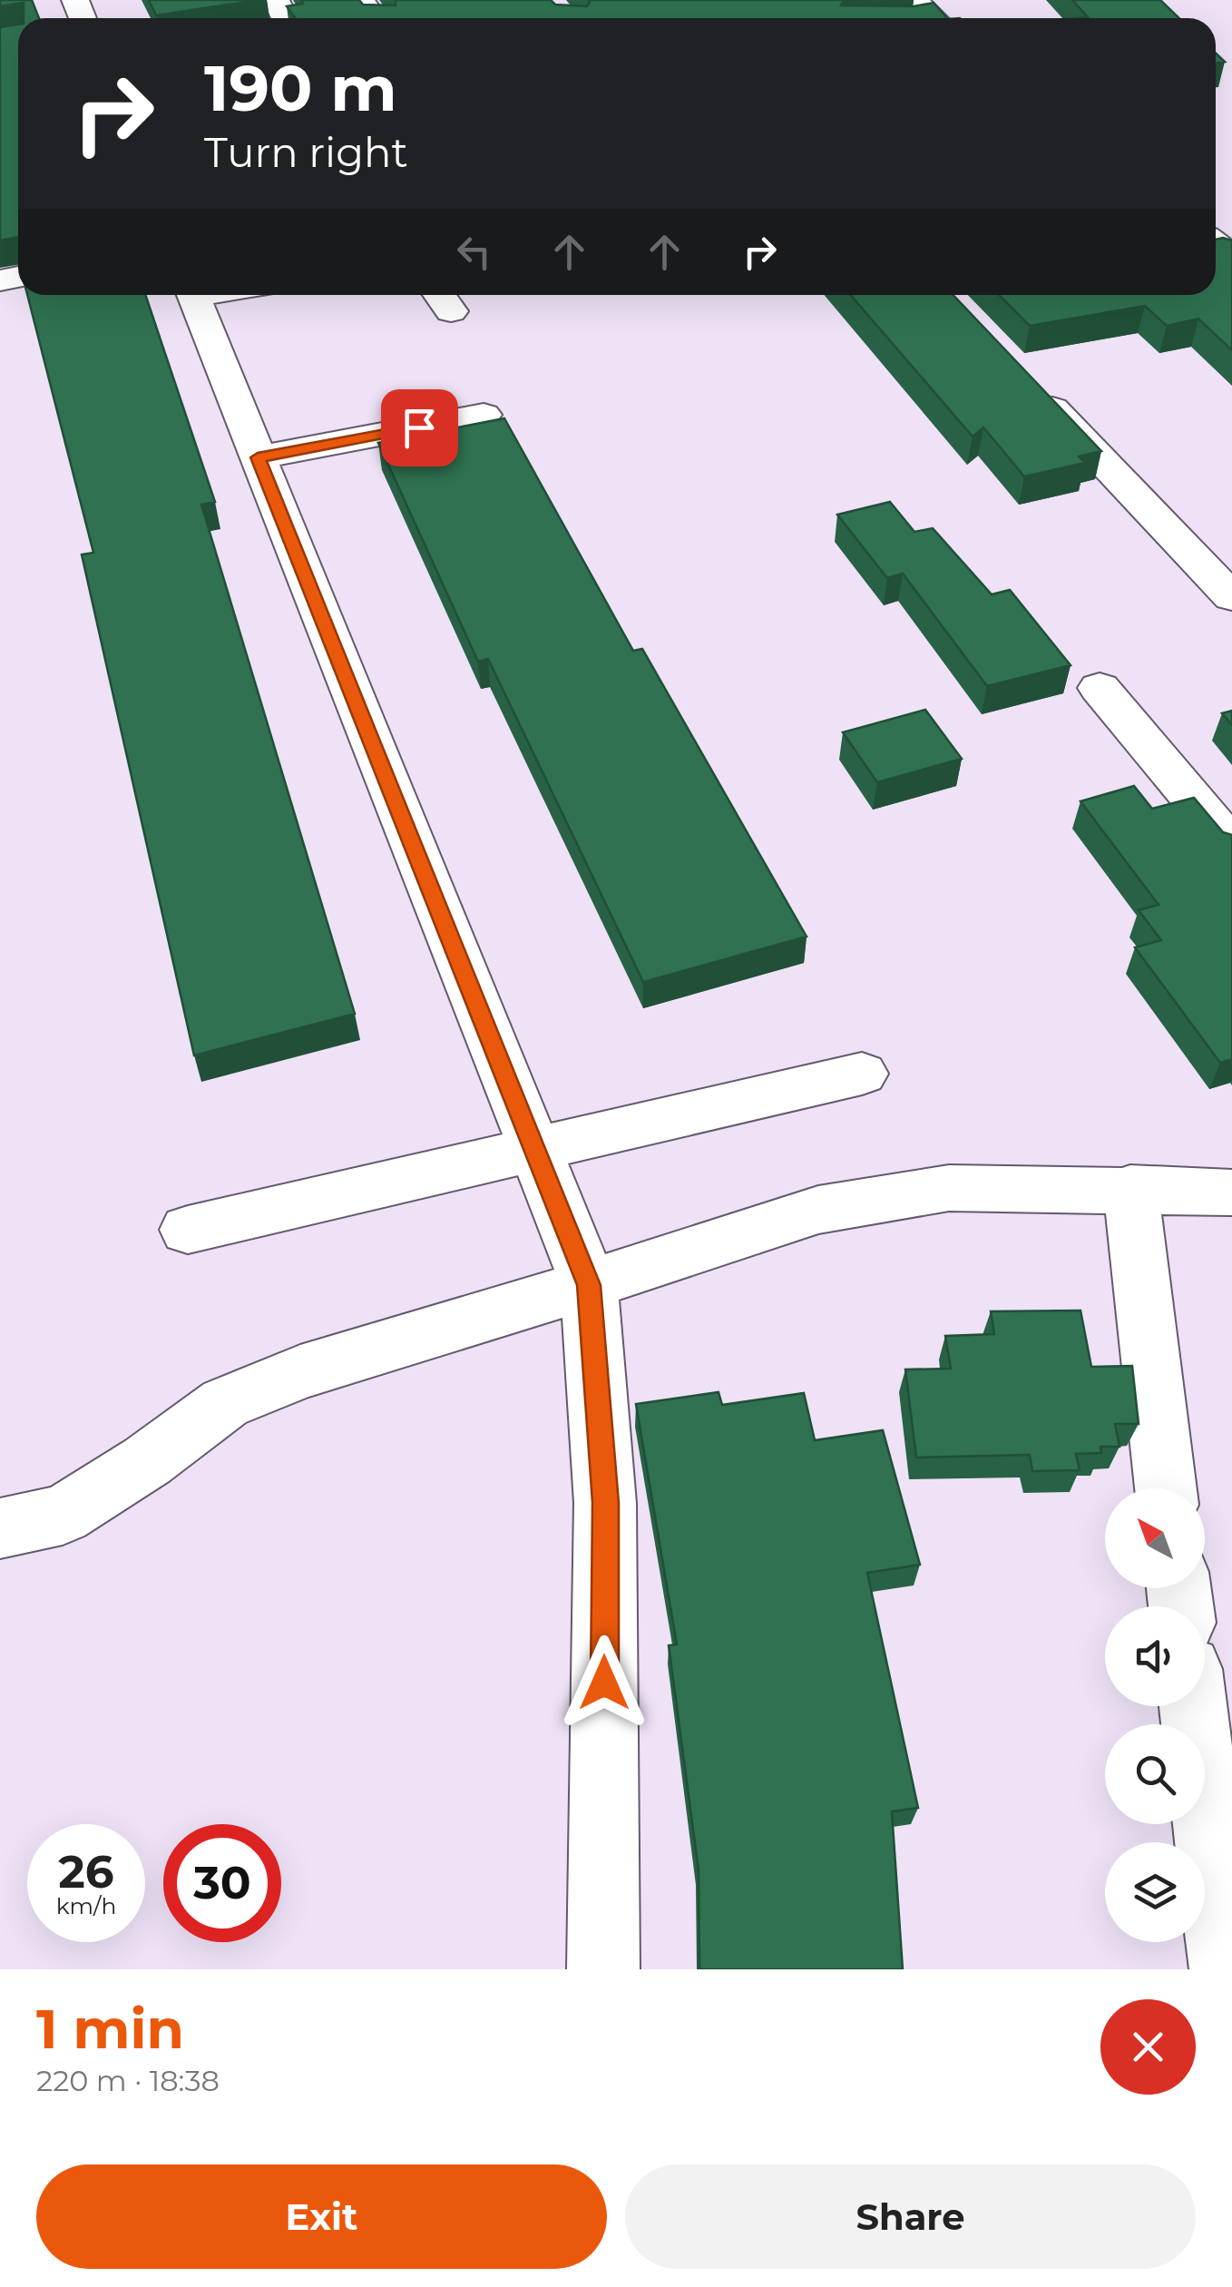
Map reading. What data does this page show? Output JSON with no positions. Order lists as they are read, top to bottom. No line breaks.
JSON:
{"north":"top left","page":{"turn":["190 m","Turn right"],"speed":"26 km/h","limit":"30","heading":["1 min","220 m · 18:38"],"buttons":["Exit","Share"]}}
